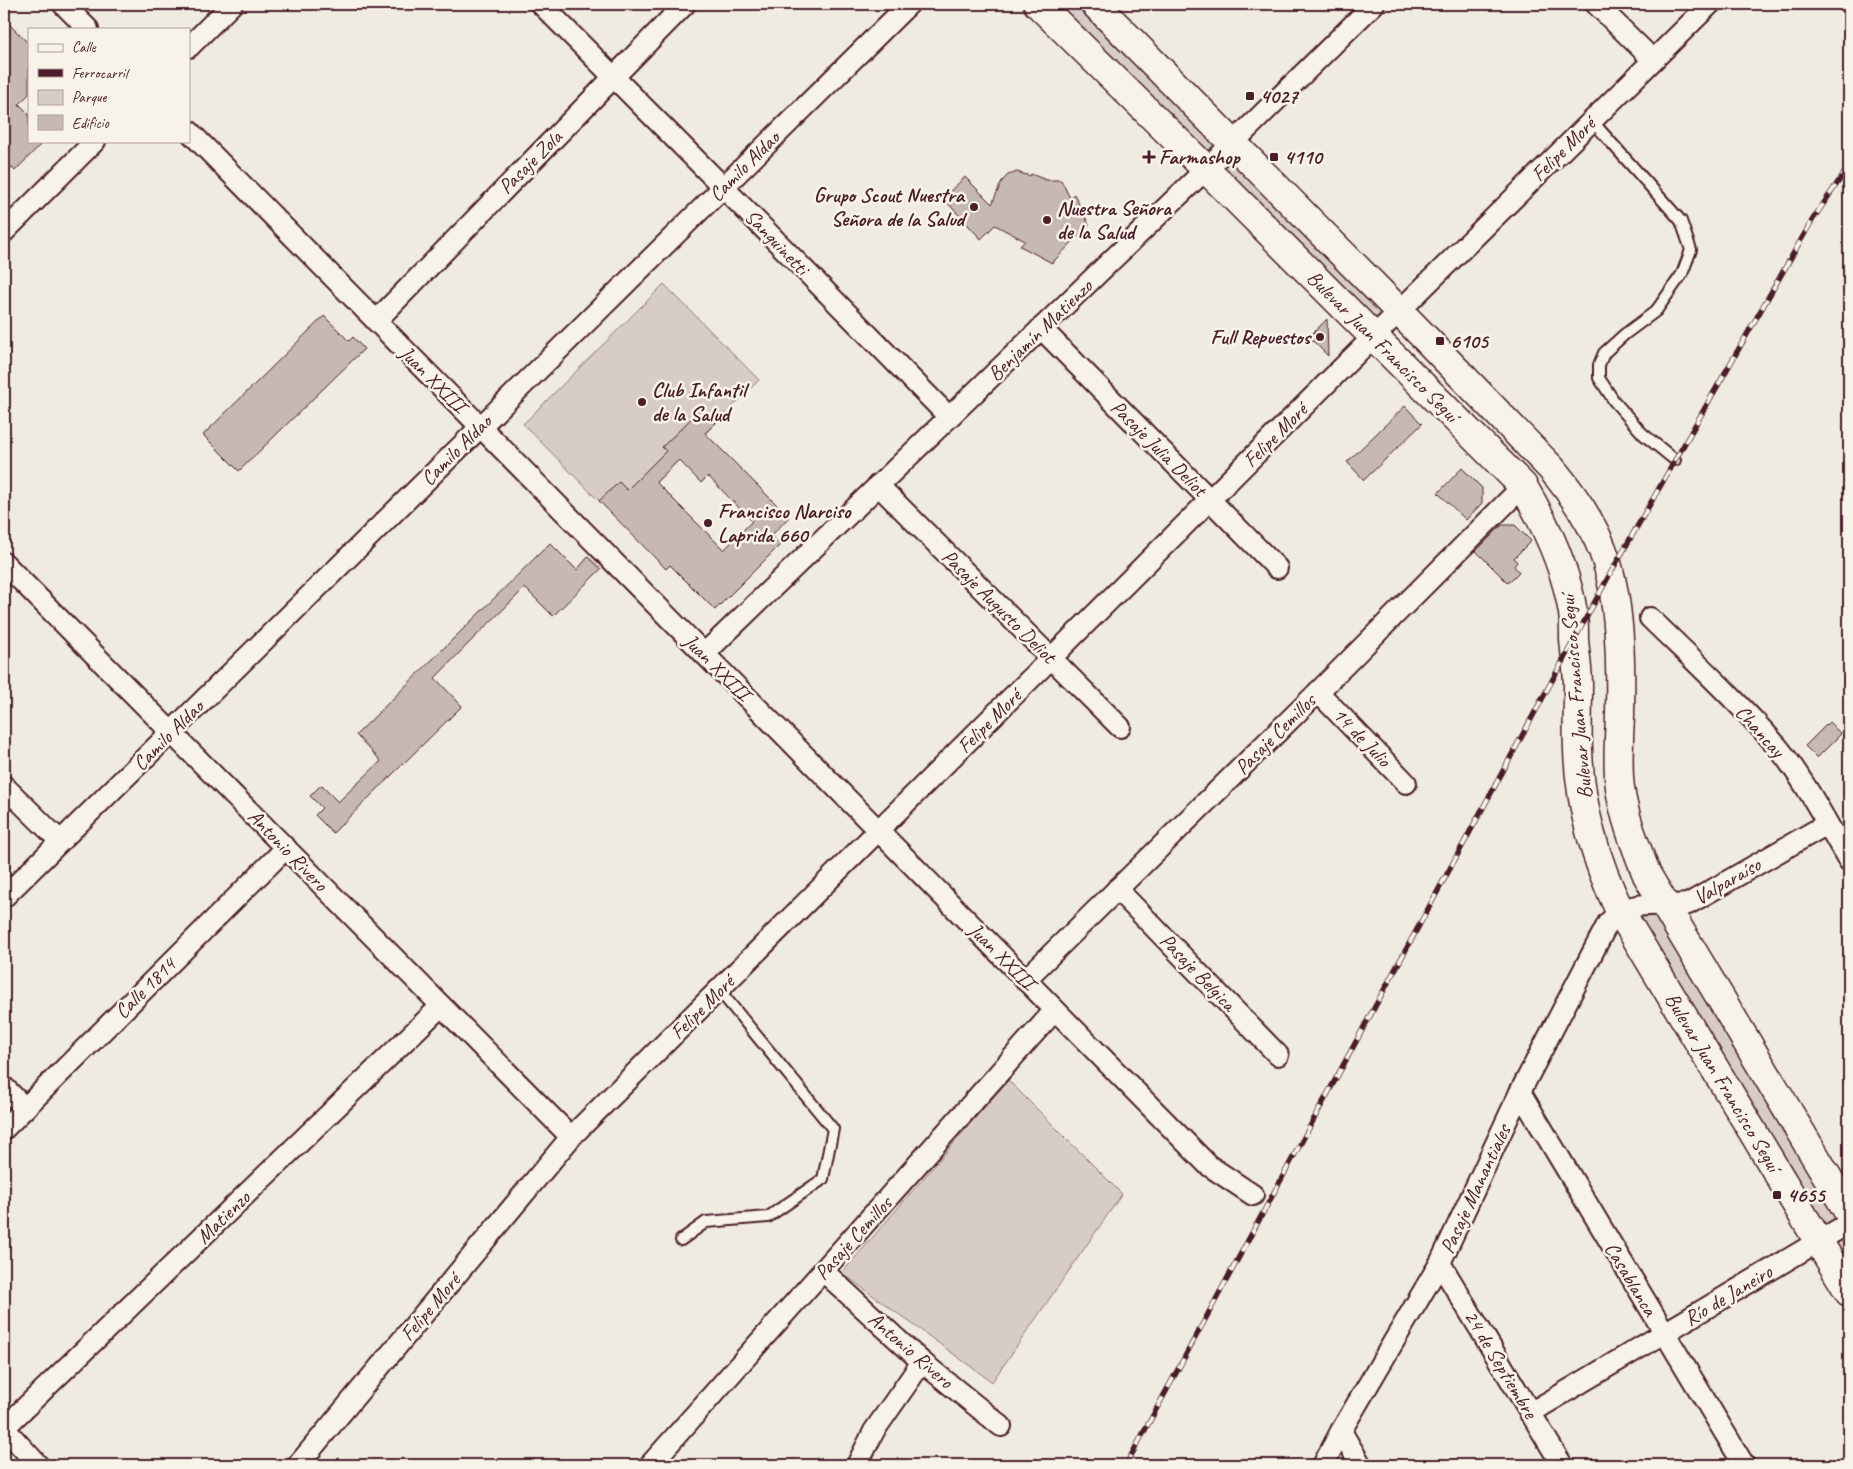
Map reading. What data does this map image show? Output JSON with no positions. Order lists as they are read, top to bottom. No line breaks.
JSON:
{"streets":{"main road":["Bulevar Juan Francisco Seguí"],"street":["Felipe Moré","Pasaje Zola","Camilo Aldao","Sanguinetti","Benjamín Matienzo","Juan XXIII","Pasaje Julia Deliot","Pasaje Augusto Deliot","Chancay","Pasaje Cemillos","14 de Julio","Antonio Rivero","Valparaíso","Pasaje Belgica","Calle 1814","Pasaje Manantiales","Matienzo","Casablanca","Río de Janeiro","24 de Septiembre"]},"crossings":[["Felipe Moré","Bulevar Juan Francisco Seguí"],["Felipe Moré","Juan XXIII"],["Felipe Moré","Pasaje Julia Deliot"],["Felipe Moré","Pasaje Augusto Deliot"],["Felipe Moré","Antonio Rivero"],["Pasaje Zola","Sanguinetti"],["Pasaje Zola","Juan XXIII"],["Camilo Aldao","Sanguinetti"],["Camilo Aldao","Juan XXIII"],["Camilo Aldao","Antonio Rivero"],["Sanguinetti","Benjamín Matienzo"],["Benjamín Matienzo","Bulevar Juan Francisco Seguí"],["Benjamín Matienzo","Juan XXIII"],["Benjamín Matienzo","Pasaje Julia Deliot"],["Benjamín Matienzo","Pasaje Augusto Deliot"],["Bulevar Juan Francisco Seguí","Pasaje Cemillos"],["Bulevar Juan Francisco Seguí","Valparaíso"],["Bulevar Juan Francisco Seguí","Pasaje Manantiales"],["Bulevar Juan Francisco Seguí","Río de Janeiro"],["Juan XXIII","Pasaje Cemillos"],["Chancay","Valparaíso"],["Pasaje Cemillos","14 de Julio"],["Pasaje Cemillos","Antonio Rivero"],["Pasaje Cemillos","Pasaje Belgica"],["Antonio Rivero","Calle 1814"],["Antonio Rivero","Matienzo"],["Valparaíso","Pasaje Manantiales"],["Pasaje Manantiales","Casablanca"],["Pasaje Manantiales","24 de Septiembre"],["Casablanca","Río de Janeiro"],["Río de Janeiro","24 de Septiembre"]],"places":{"transit":["4027","4110","6105","4655"],"health":["Farmashop"],"other":["Grupo Scout Nuestra Señora de la Salud","Nuestra Señora de la Salud","Full Repuestos","Club Infantil de la Salud","Francisco Narciso Laprida 660"]},"legend":["Calle","Ferrocarril","Parque","Edificio"]}
